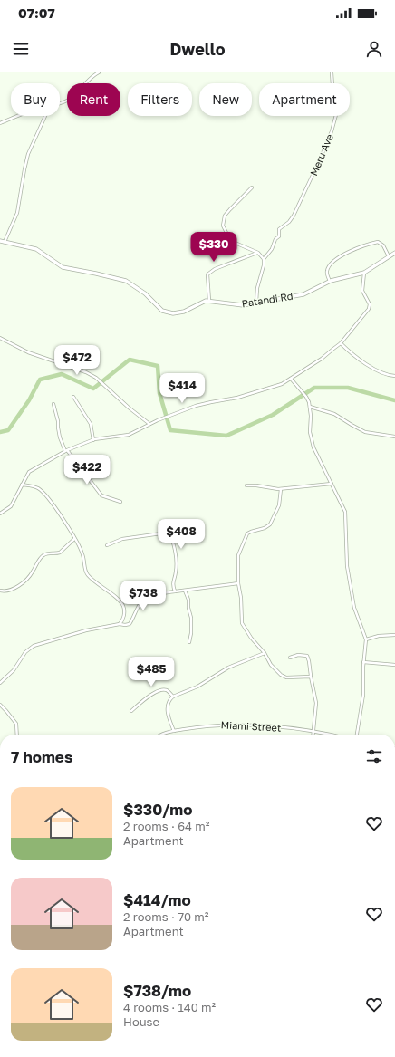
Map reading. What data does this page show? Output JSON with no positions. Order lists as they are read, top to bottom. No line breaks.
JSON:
{"streets":{"street":["Meru Ave","Patandi Rd","Miami Street"]},"page":{"status":"07:07","header":"Dwello","chip":["Buy","Rent","Filters","New","Apartment"],"price":["$330","$472","$414","$422","$408","$738","$485"],"heading":"7 homes","list":[{"name":"$330/mo","note":"2 rooms · 64 m² · Apartment"},{"name":"$414/mo","note":"2 rooms · 70 m² · Apartment"},{"name":"$738/mo","note":"4 rooms · 140 m² · House"}]}}
